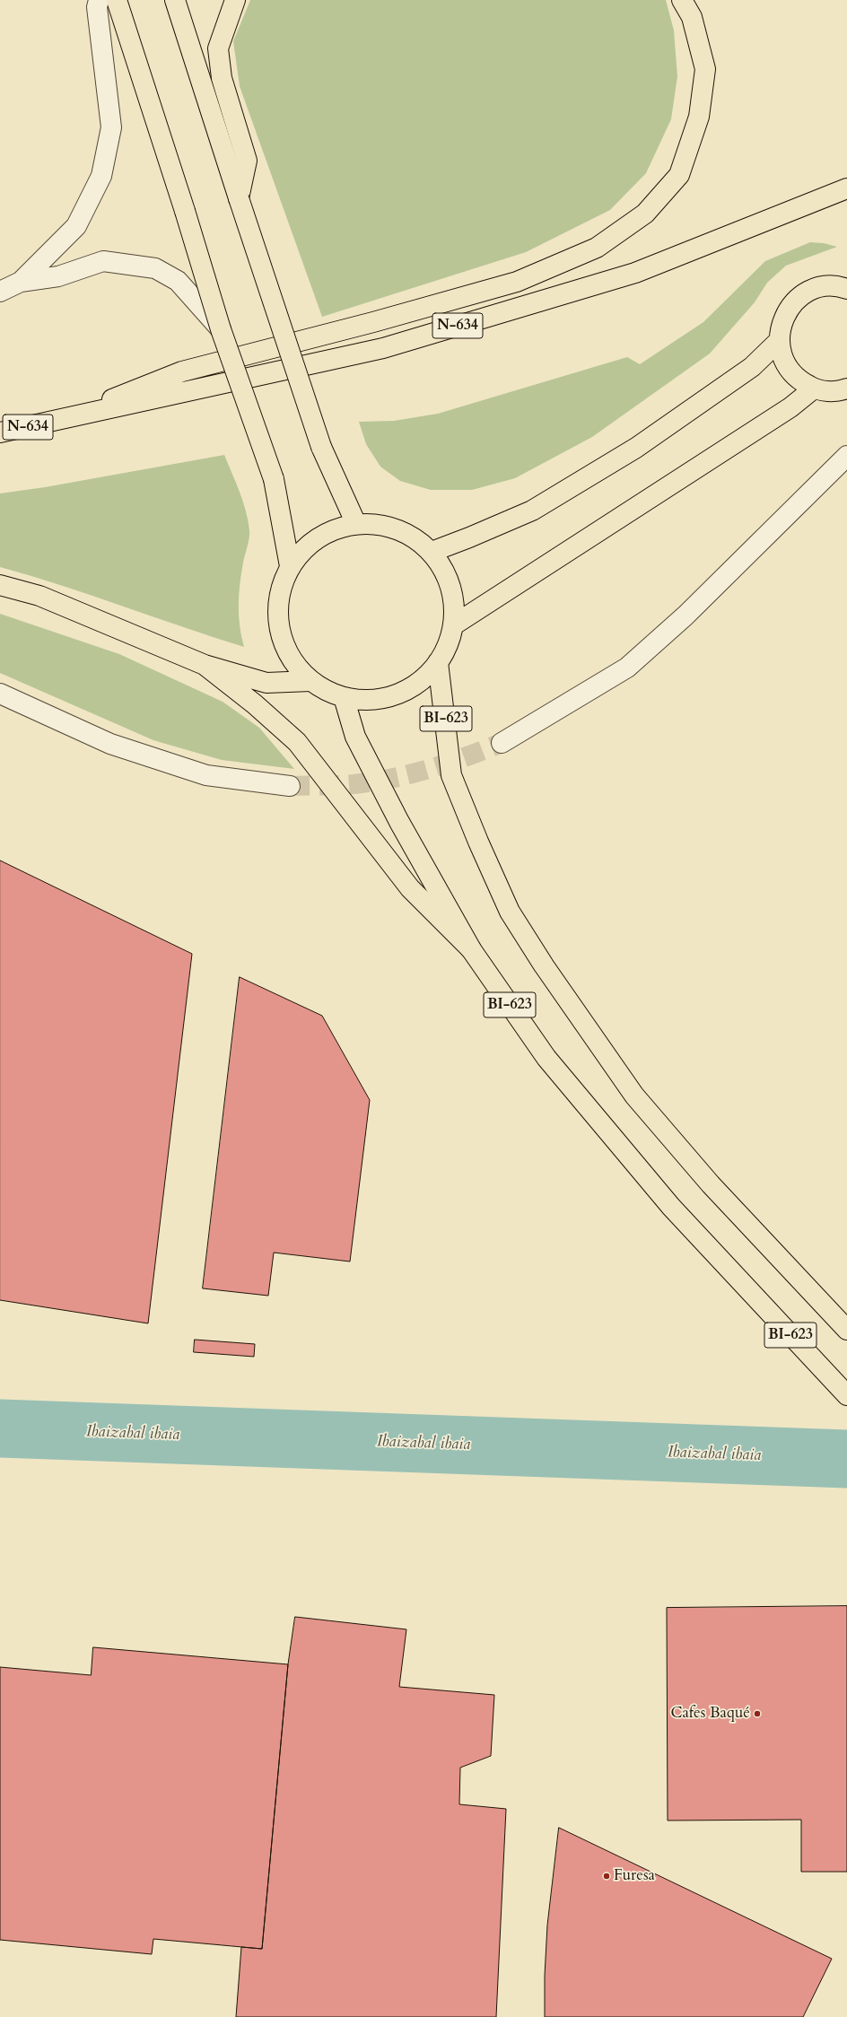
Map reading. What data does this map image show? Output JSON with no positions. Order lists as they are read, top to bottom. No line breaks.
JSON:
{"streets":{"main road":["N-634","BI-623"]},"water":["Ibaizabal ibaia"],"places":["Cafes Baqué","Furesa"]}
